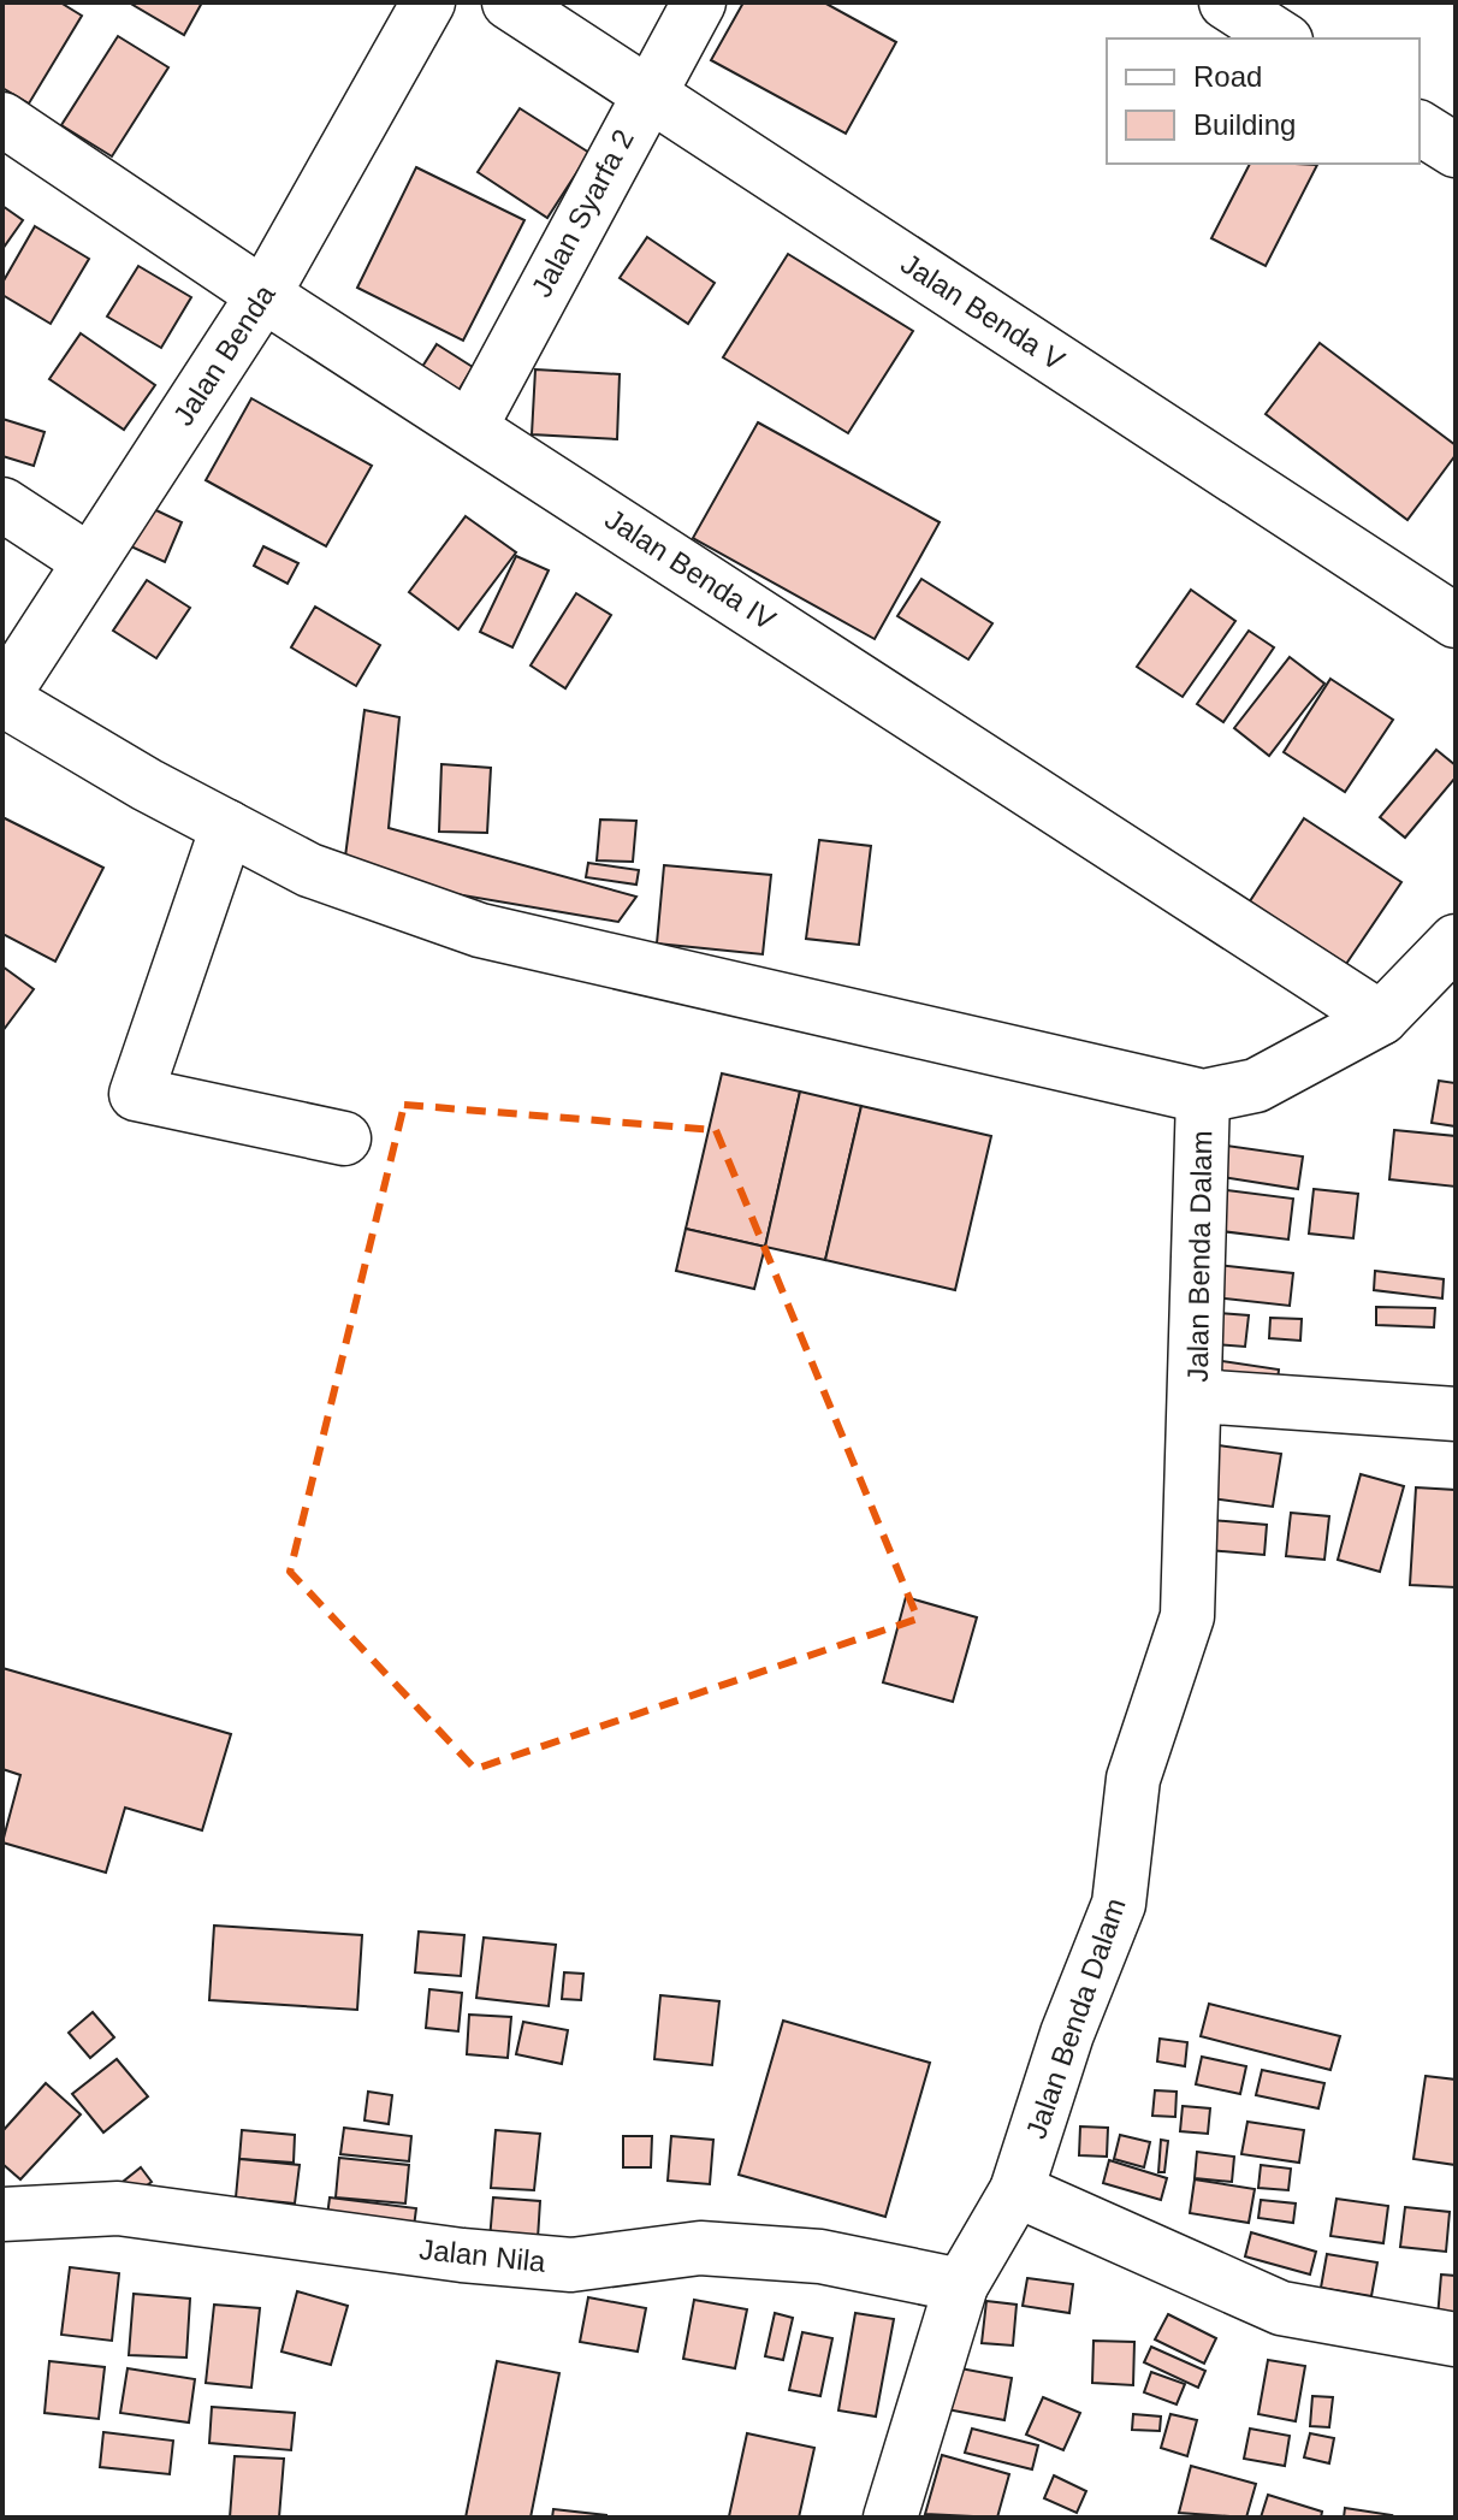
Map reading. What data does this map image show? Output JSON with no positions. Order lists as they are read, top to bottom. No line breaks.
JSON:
{"streets":{"street":["Jalan Syarfa 2","Jalan Benda V","Jalan Benda","Jalan Benda IV","Jalan Benda Dalam","Jalan Nila"]},"crossings":[["Jalan Syarfa 2","Jalan Benda V"],["Jalan Syarfa 2","Jalan Benda IV"],["Jalan Benda","Jalan Benda IV"],["Jalan Benda Dalam","Jalan Nila"]],"legend":["Road","Building"]}
